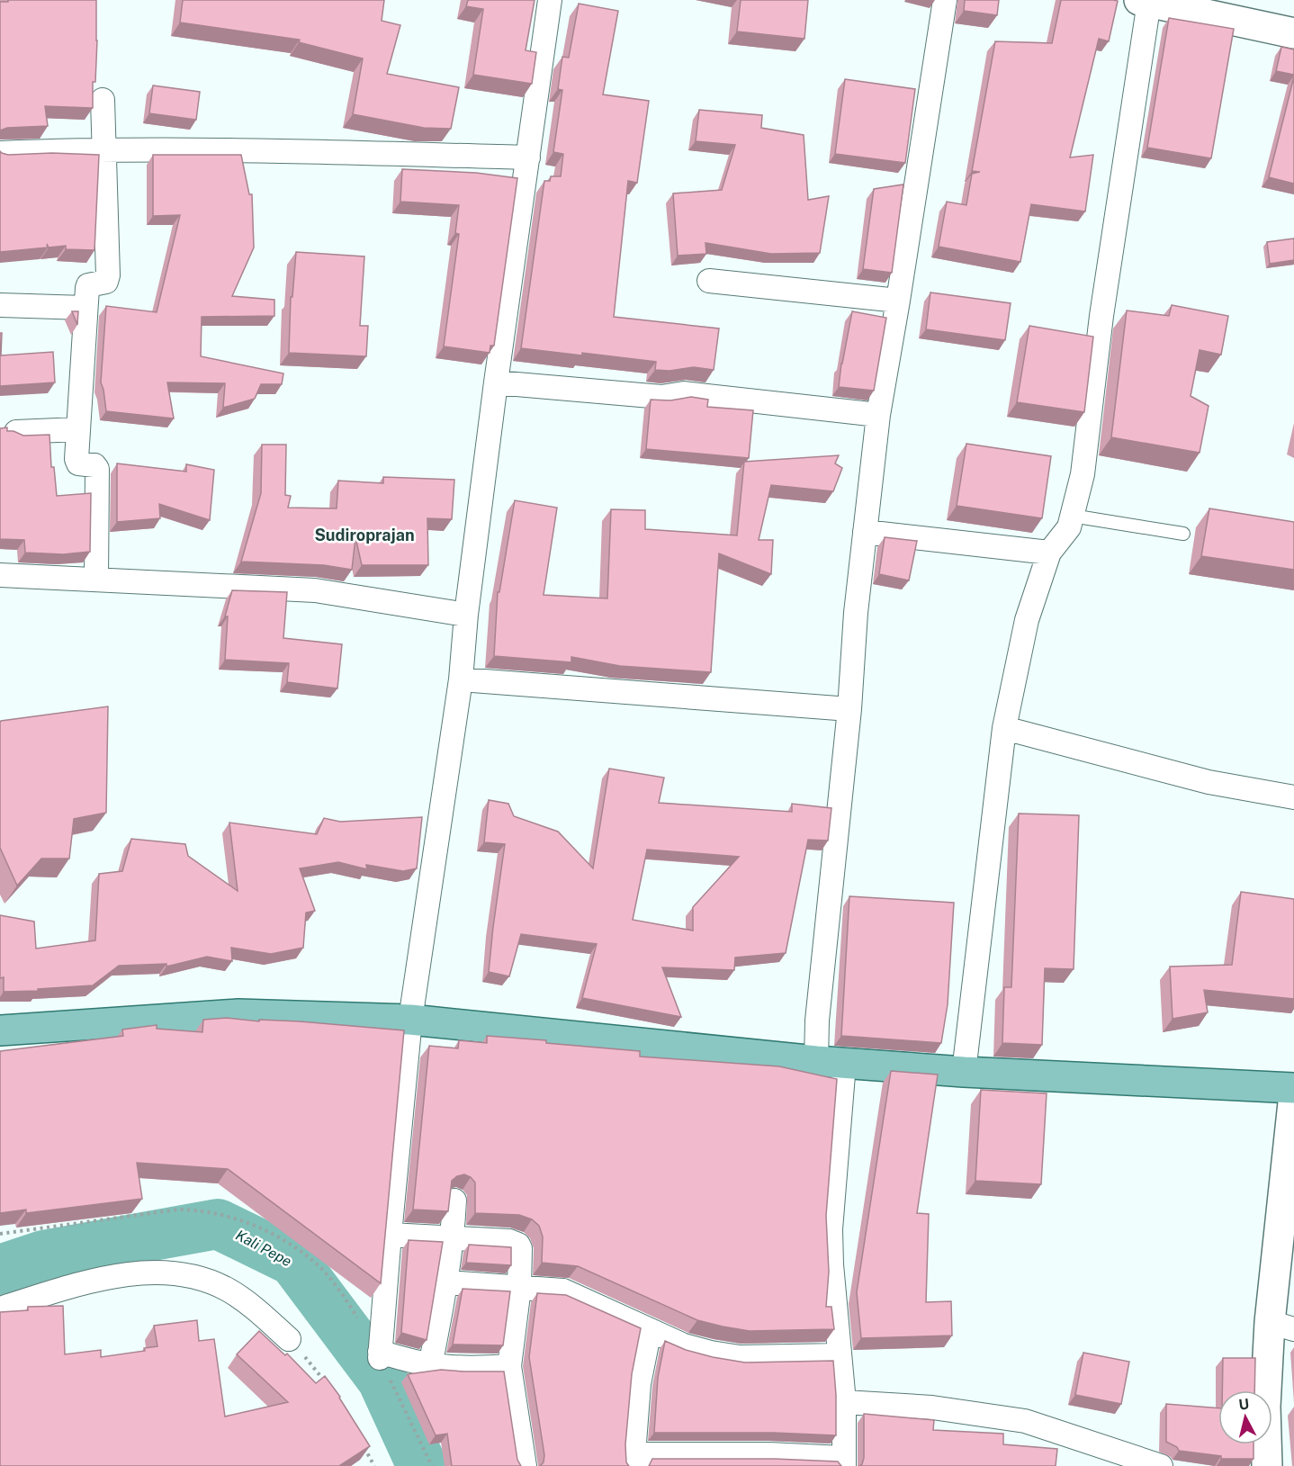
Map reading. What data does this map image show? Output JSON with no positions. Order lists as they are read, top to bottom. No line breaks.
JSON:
{"districts":["Sudiroprajan"],"water":["Kali Pepe"],"north":"top"}
